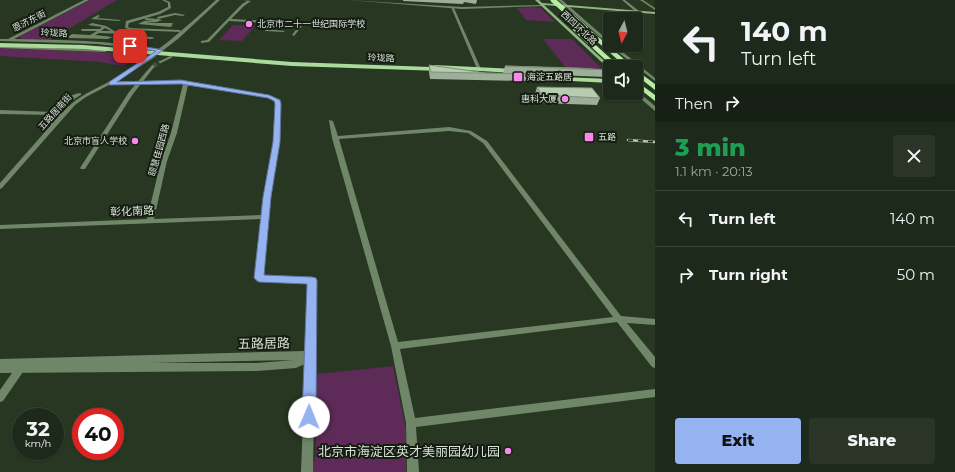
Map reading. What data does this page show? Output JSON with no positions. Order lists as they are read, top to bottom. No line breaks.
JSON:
{"streets":{"highway":["西四环北路"],"main road":["玲珑路"],"street":["恩济东街","五路居南街","颐慧佳园西路","彰化南路","五路居路"]},"crossings":[["恩济东街","玲珑路"],["玲珑路","五路居南街"]],"places":{"other":["北京市二十一世纪国际学校","惠科大厦","北京市盲人学校","北京市海淀区英才美丽园幼儿园"],"transit":["海淀五路居","五路"]},"north":"bottom","page":{"turn":["140 m","Turn left"],"then":"Then","heading":["3 min","1.1 km · 20:13"],"list":[{"name":"Turn left","value":"140 m"},{"name":"Turn right","value":"50 m"}],"speed":"32 km/h","limit":"40","buttons":["Exit","Share"]}}
